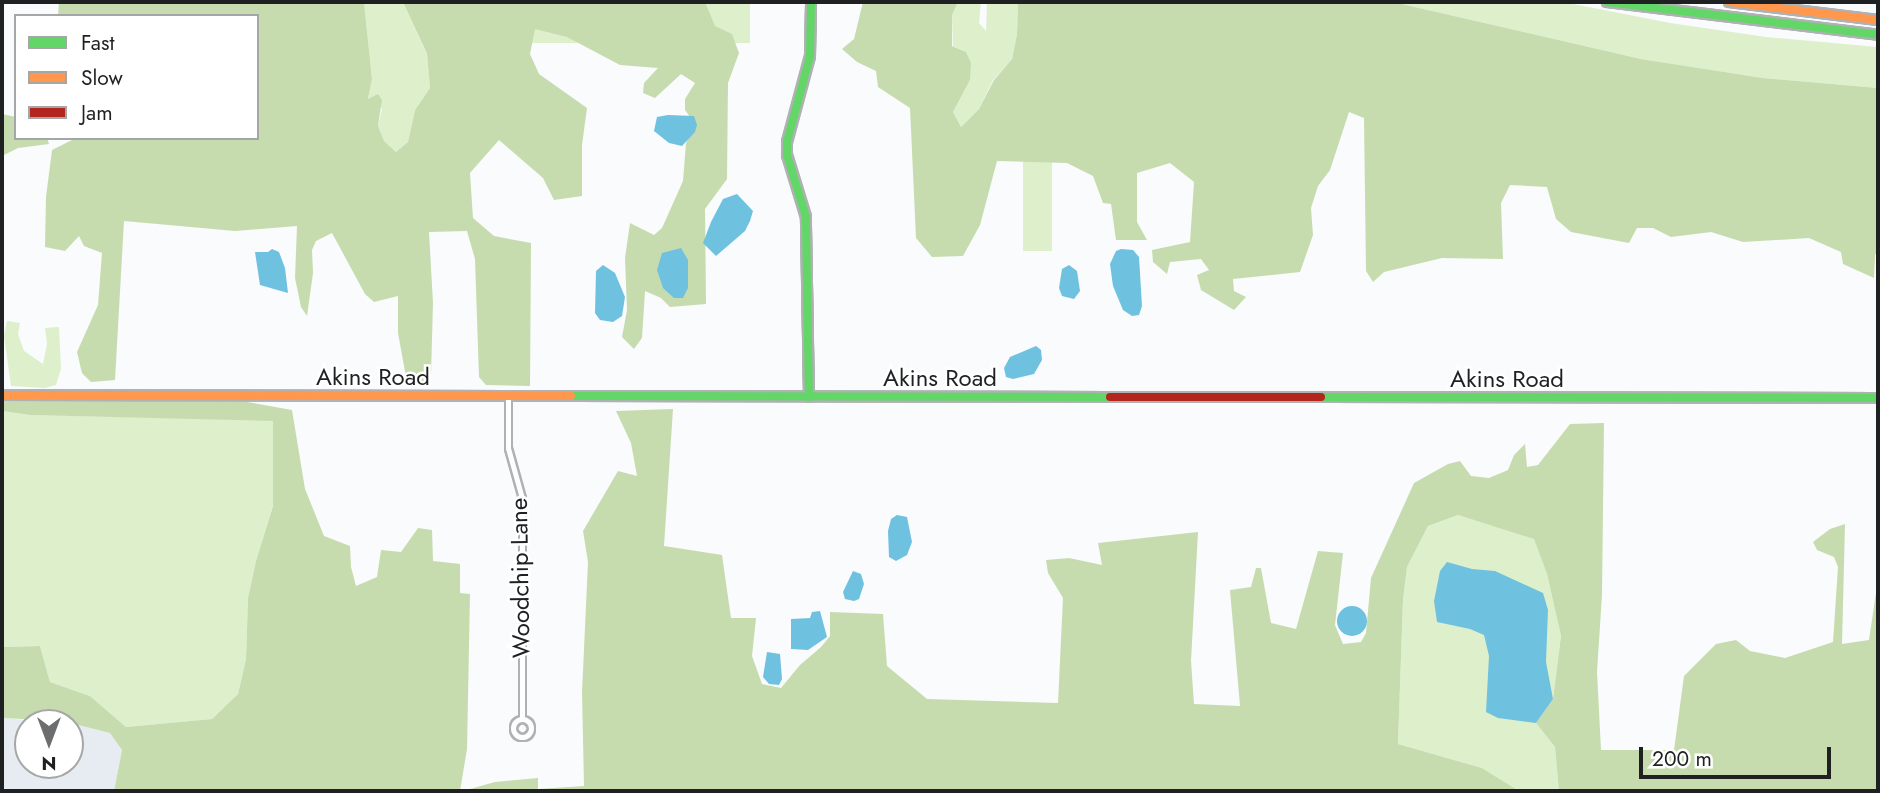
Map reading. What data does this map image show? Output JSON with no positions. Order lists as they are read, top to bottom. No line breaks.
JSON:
{"streets":{"main road":["Akins Road"],"street":["Woodchip Lane"]},"crossings":[["Akins Road","Woodchip Lane"]],"legend":["Fast","Slow","Jam"],"scale_bar":"200 m","north":"bottom"}
